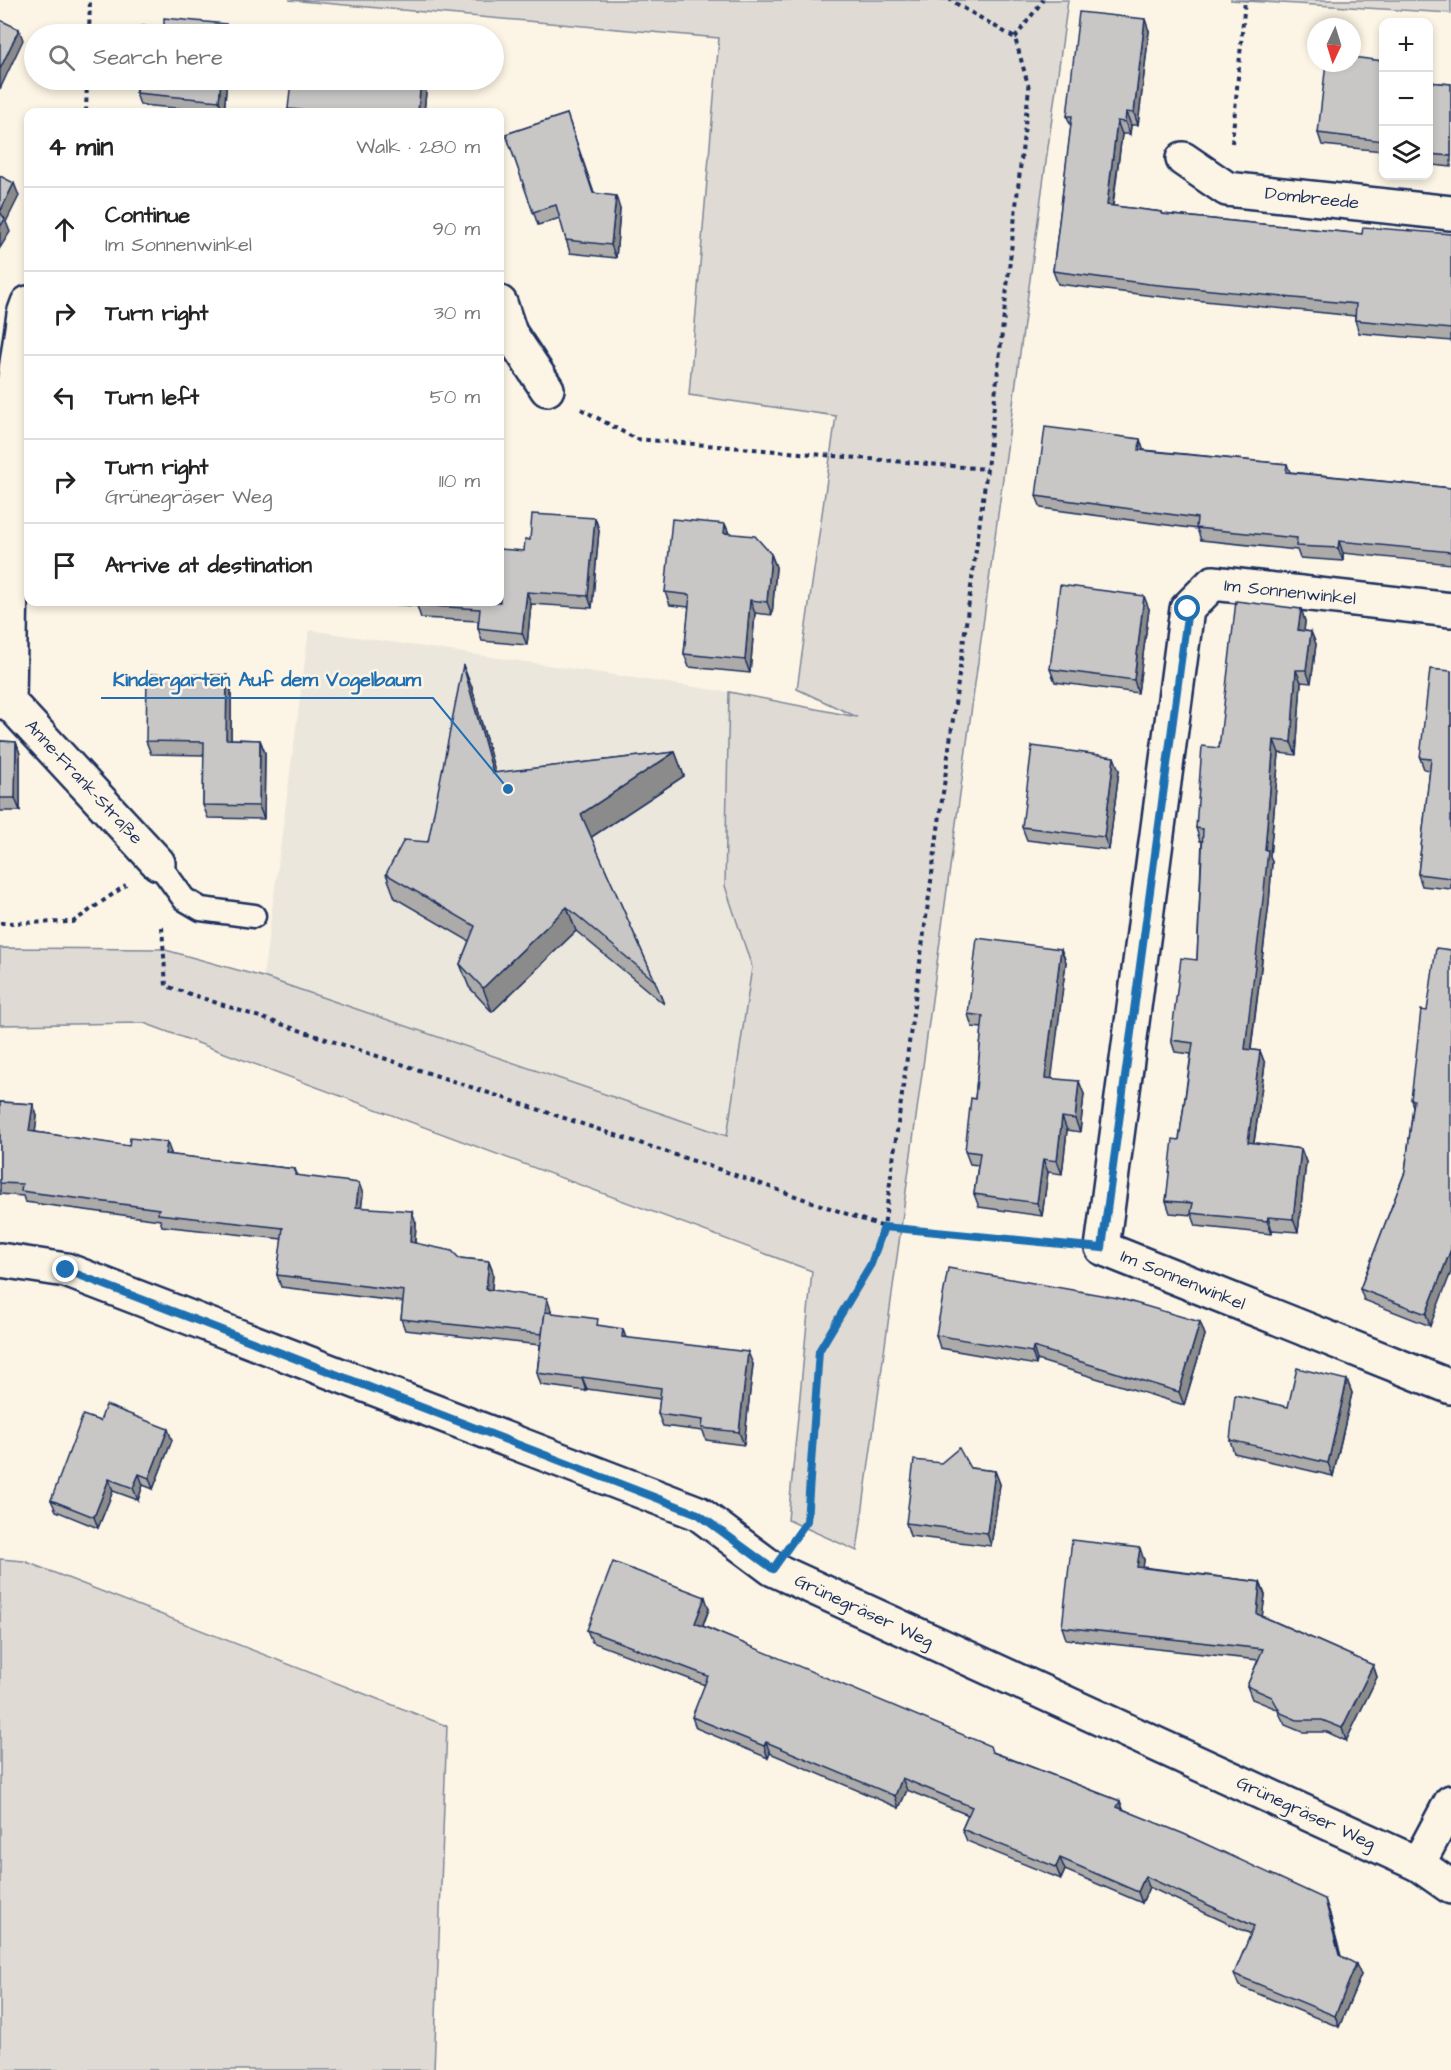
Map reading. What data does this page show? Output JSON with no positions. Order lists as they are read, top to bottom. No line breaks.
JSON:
{"streets":{"street":["Dombreede","Im Sonnenwinkel","Anne-Frank-Straße","Grünegräser Weg"]},"places":["Kindergarten Auf dem Vogelbaum"],"north":"bottom","page":{"map_buttons":["+","−"],"search":"Search here","heading":["4 min","Walk · 280 m"],"list":[["Continue","Im Sonnenwinkel","90 m"],["Turn right","30 m"],["Turn left","50 m"],["Turn right","Grünegräser Weg","110 m"],"Arrive at destination"]}}
